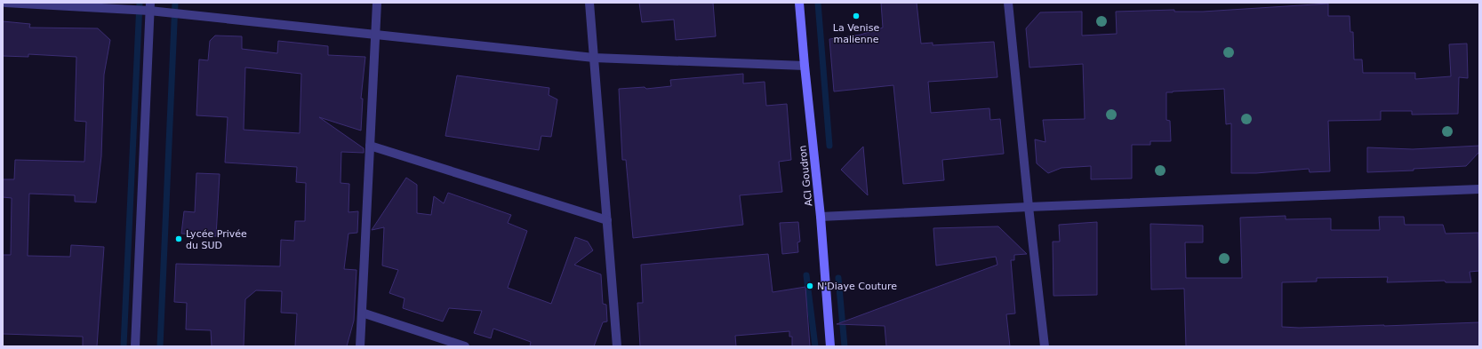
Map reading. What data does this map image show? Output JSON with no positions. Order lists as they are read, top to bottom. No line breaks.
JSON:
{"streets":{"street":["ACI Goudron"]},"places":["La Venise malienne","Lycée Privée du SUD","N'Diaye Couture"]}
